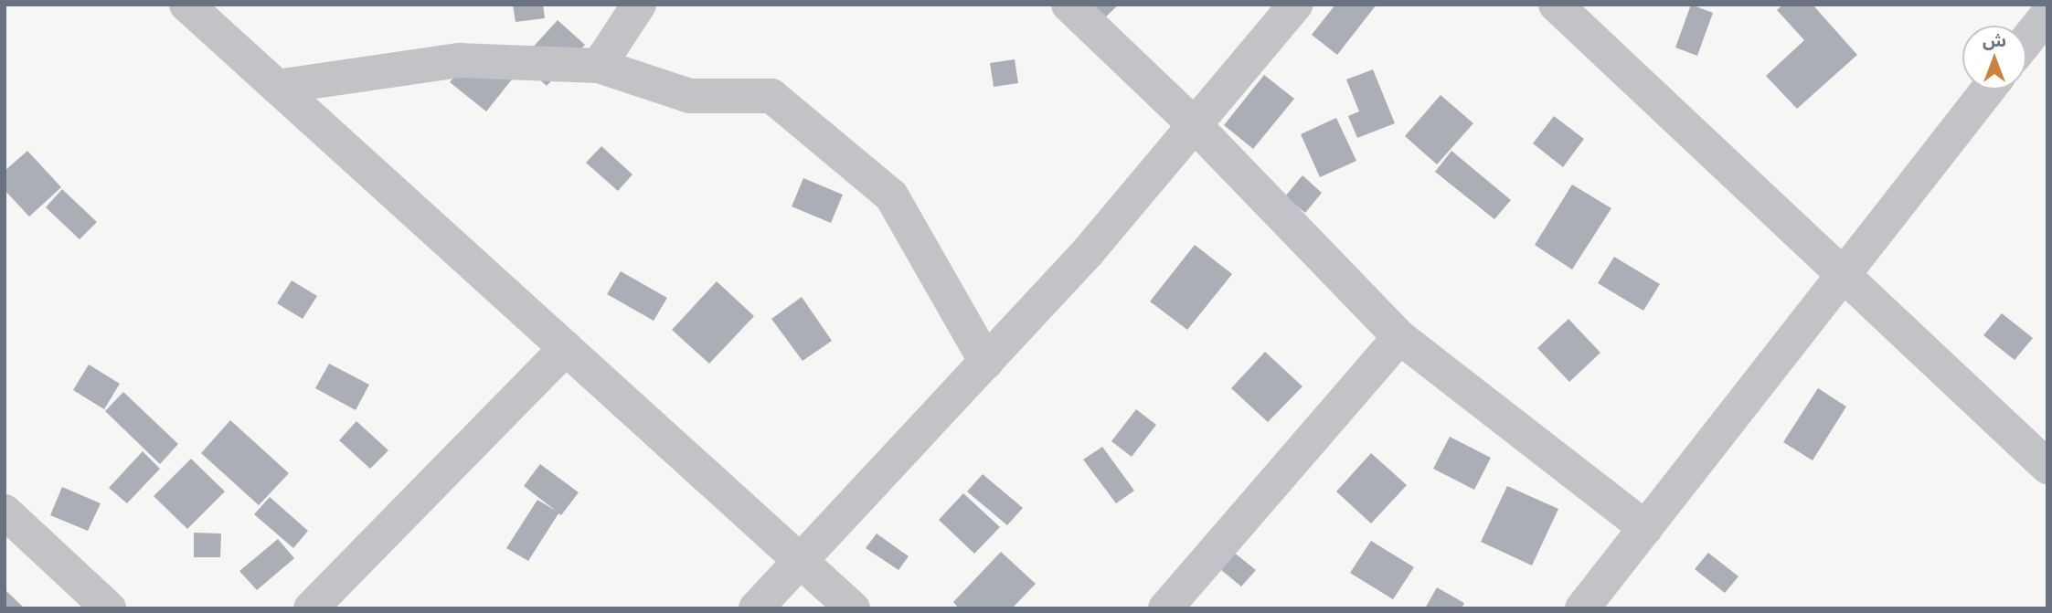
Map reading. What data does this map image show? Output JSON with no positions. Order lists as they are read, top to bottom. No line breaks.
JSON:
{"north":"top"}
